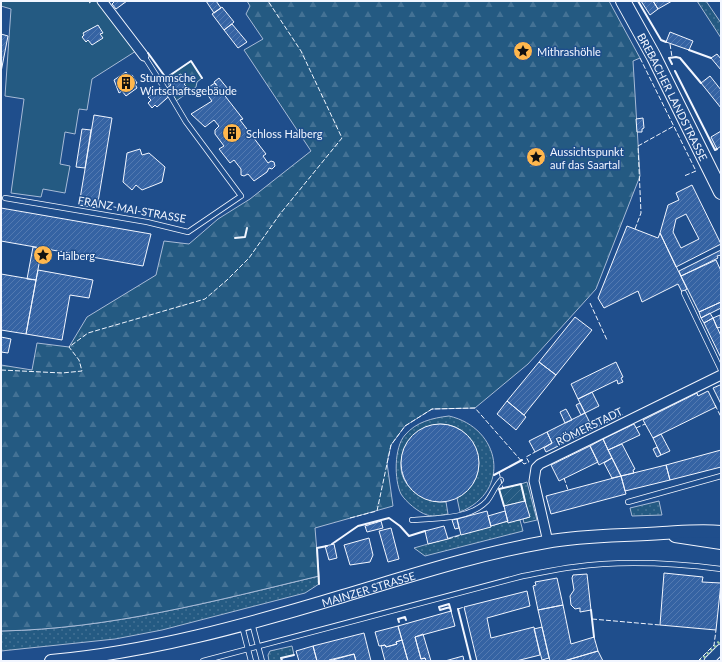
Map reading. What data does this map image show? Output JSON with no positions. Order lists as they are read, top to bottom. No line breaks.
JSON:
{"streets":{"main road":["BREBACHER LANDSTRASSE","MAINZER STRASSE"],"street":["RÖMERSTADT"],"lane":["FRANZ-MAI-STRASSE"]},"crossings":[["RÖMERSTADT","MAINZER STRASSE"]],"places":{"place":["Mithrashöhle","Aussichtspunkt auf das Saartal","Halberg"],"building":["Stummsche Wirtschaftsgebäude","Schloss Halberg"]}}
